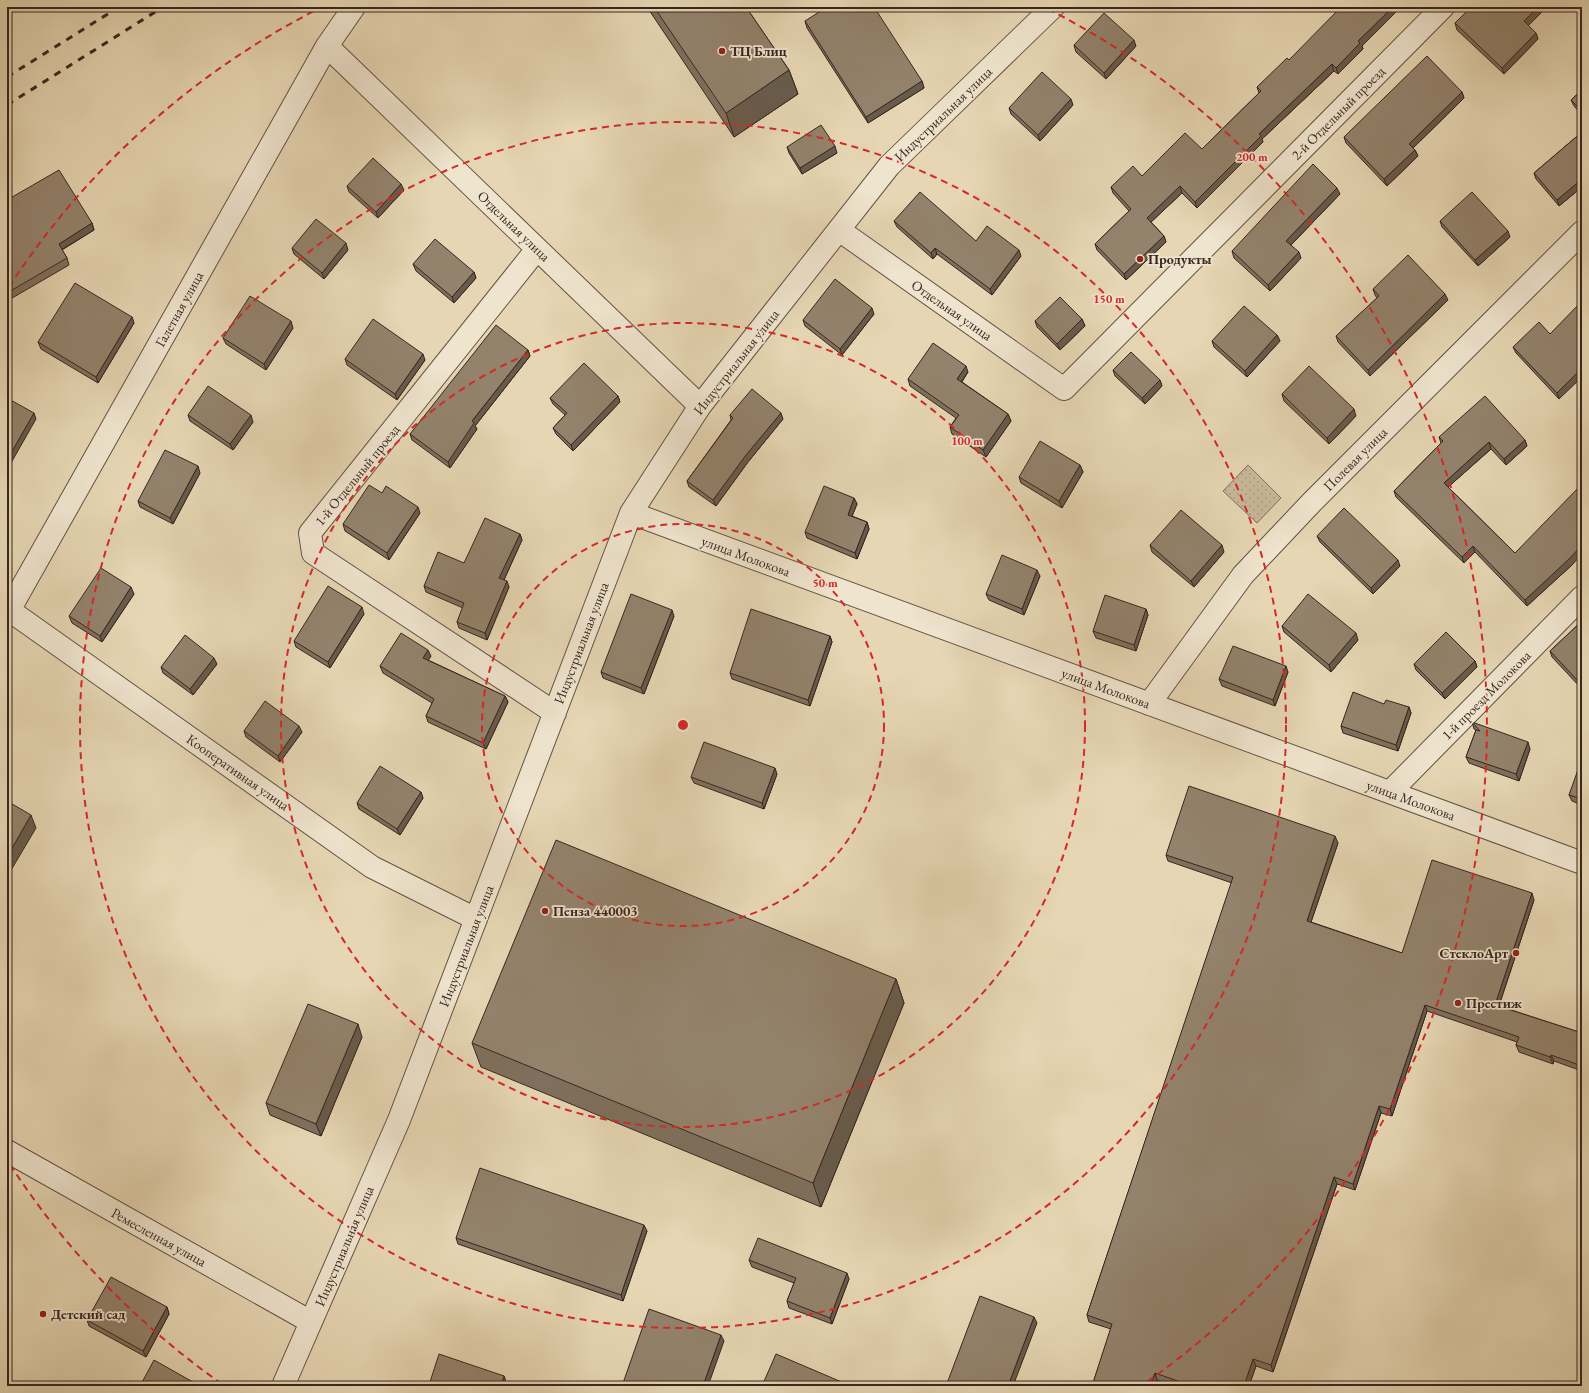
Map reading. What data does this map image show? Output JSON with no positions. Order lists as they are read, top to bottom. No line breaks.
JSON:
{"streets":{"street":["2-й Отдельный проезд","Индустриальная улица","Отдельная улица","Галетная улица","Полевая улица","1-й Отдельный проезд","улица Молокова","1-й проезд Молокова","Кооперативная улица","Ремесленная улица"]},"crossings":[["2-й Отдельный проезд","Отдельная улица"],["Индустриальная улица","Отдельная улица"],["Индустриальная улица","1-й Отдельный проезд"],["Индустриальная улица","улица Молокова"],["Индустриальная улица","Кооперативная улица"],["Индустриальная улица","Ремесленная улица"],["Отдельная улица","Галетная улица"],["Отдельная улица","1-й Отдельный проезд"],["Галетная улица","Кооперативная улица"],["Полевая улица","улица Молокова"],["улица Молокова","1-й проезд Молокова"]],"places":["ТЦ Блиц","Продукты","Пенза 440003","СтеклоАрт","Престиж","Детский сад"],"rings":["200 m","150 m","100 m","50 m"]}
